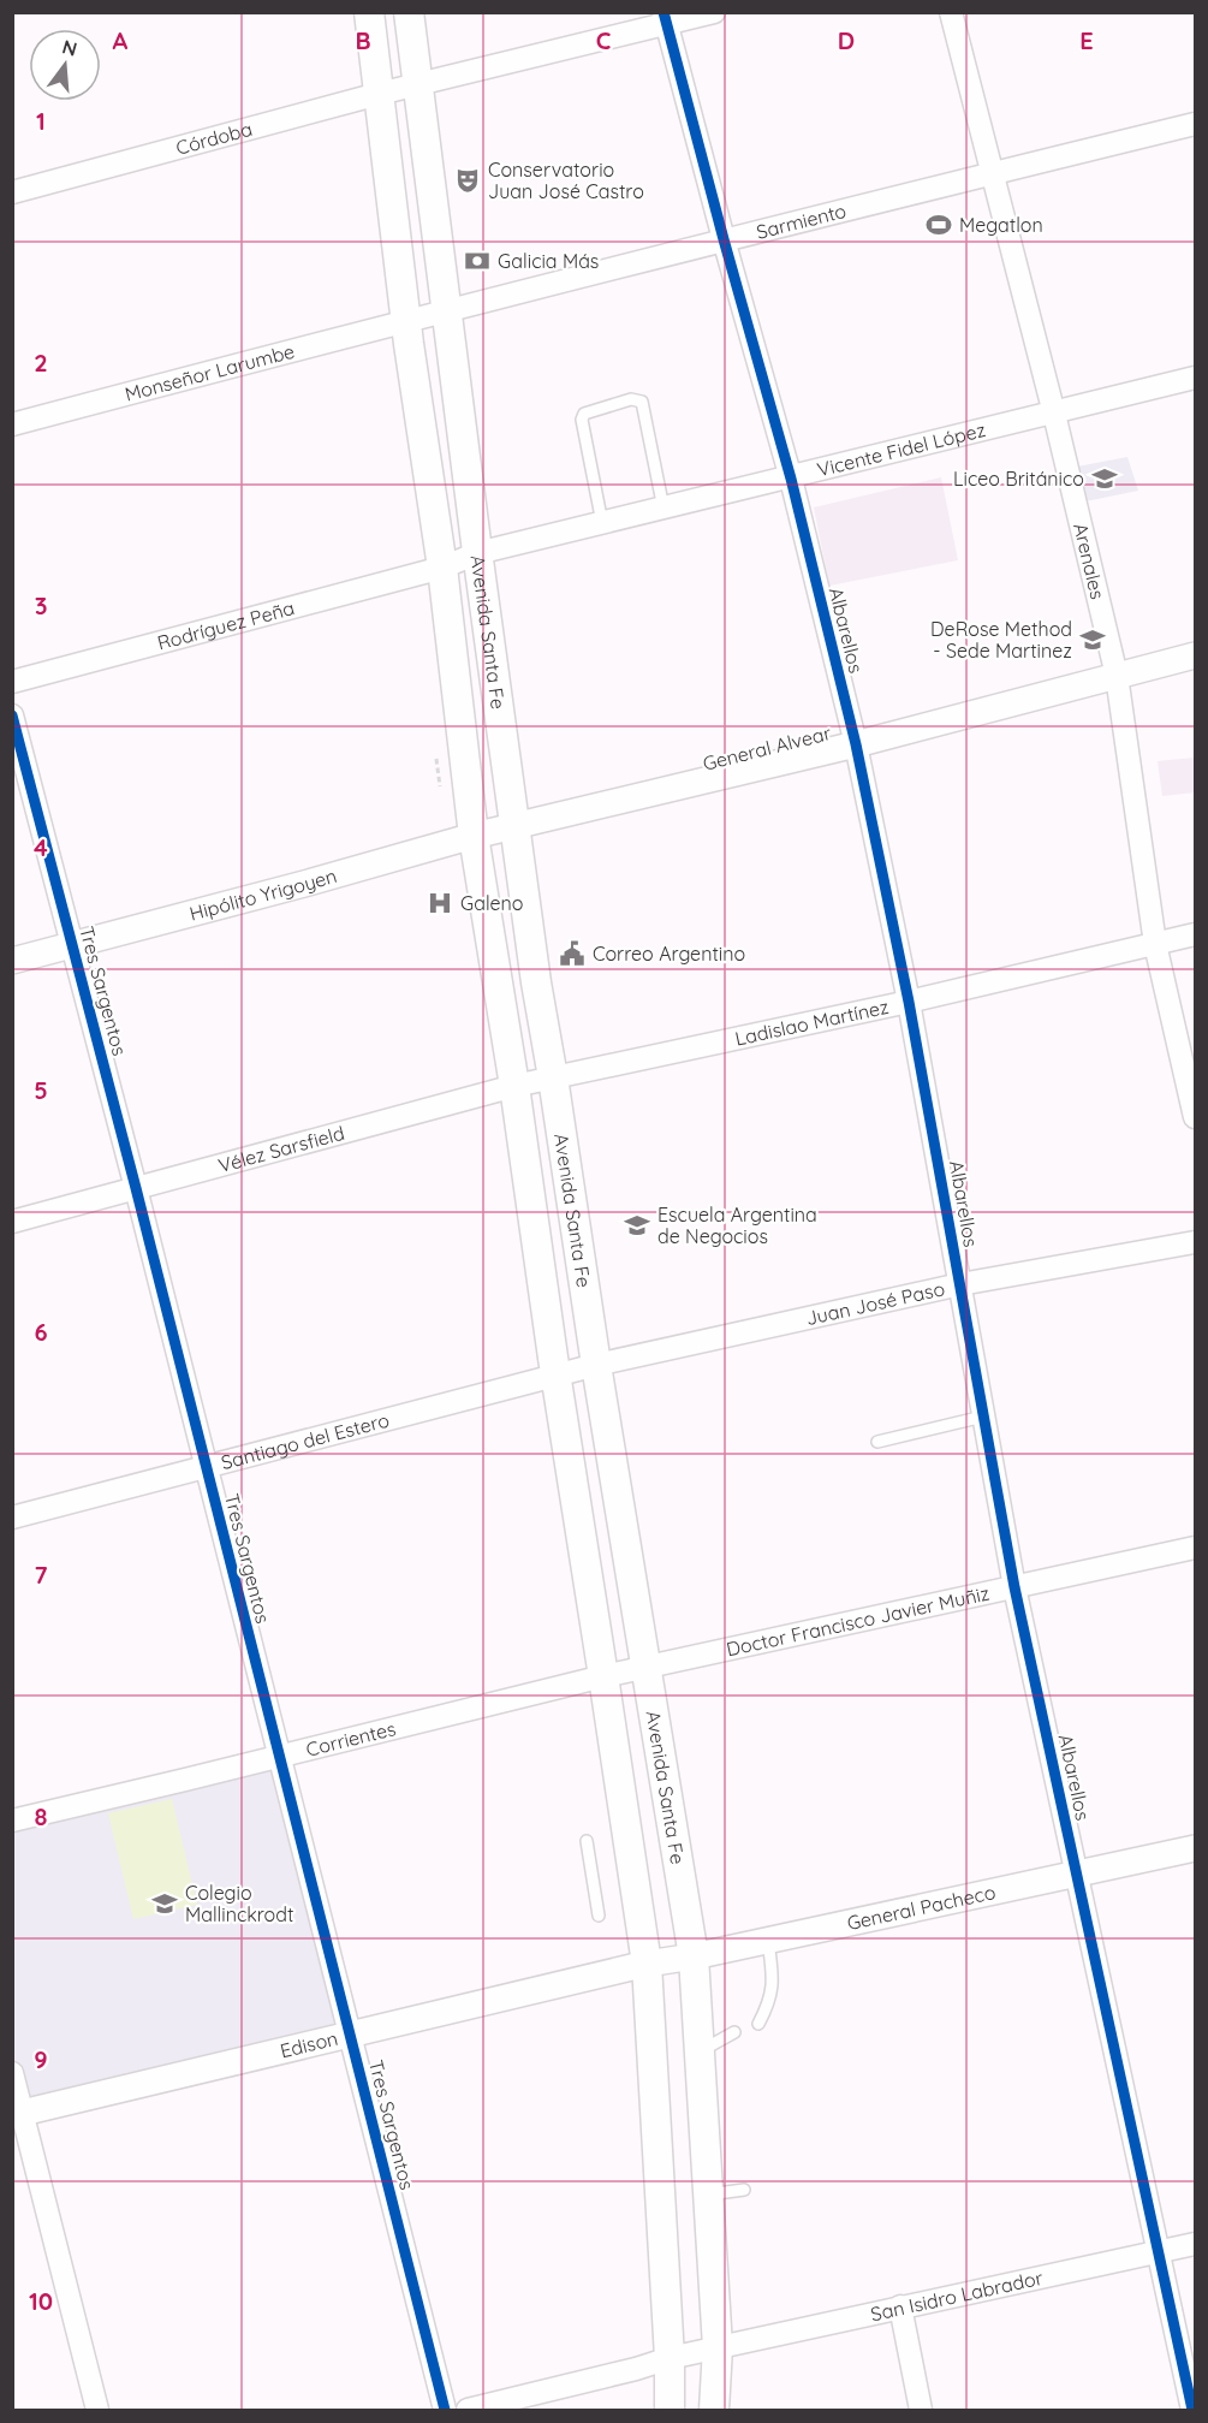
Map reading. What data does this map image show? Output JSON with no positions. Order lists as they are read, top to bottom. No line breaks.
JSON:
{"streets":{"main road":["Avenida Santa Fe"],"street":["Córdoba","Sarmiento","Monseñor Larumbe","Vicente Fidel López","Arenales","Rodríguez Peña","Albarellos","General Alvear","Hipólito Yrigoyen","Tres Sargentos","Ladislao Martínez","Vélez Sarsfield","Juan José Paso","Santiago del Estero","Doctor Francisco Javier Muñiz","Corrientes","General Pacheco","Edison","San Isidro Labrador"]},"crossings":[["Córdoba","Albarellos"],["Córdoba","Avenida Santa Fe"],["Sarmiento","Monseñor Larumbe"],["Sarmiento","Arenales"],["Sarmiento","Albarellos"],["Sarmiento","Avenida Santa Fe"],["Monseñor Larumbe","Avenida Santa Fe"],["Vicente Fidel López","Arenales"],["Vicente Fidel López","Rodríguez Peña"],["Vicente Fidel López","Albarellos"],["Vicente Fidel López","Avenida Santa Fe"],["Arenales","General Alvear"],["Arenales","Ladislao Martínez"],["Rodríguez Peña","Avenida Santa Fe"],["Albarellos","General Alvear"],["Albarellos","Ladislao Martínez"],["Albarellos","Juan José Paso"],["Albarellos","Doctor Francisco Javier Muñiz"],["Albarellos","General Pacheco"],["Albarellos","San Isidro Labrador"],["Avenida Santa Fe","General Alvear"],["Avenida Santa Fe","Hipólito Yrigoyen"],["Avenida Santa Fe","Ladislao Martínez"],["Avenida Santa Fe","Vélez Sarsfield"],["Avenida Santa Fe","Juan José Paso"],["Avenida Santa Fe","Santiago del Estero"],["Avenida Santa Fe","Doctor Francisco Javier Muñiz"],["Avenida Santa Fe","Corrientes"],["Avenida Santa Fe","General Pacheco"],["Avenida Santa Fe","Edison"],["Avenida Santa Fe","San Isidro Labrador"],["General Alvear","Hipólito Yrigoyen"],["Hipólito Yrigoyen","Tres Sargentos"],["Tres Sargentos","Vélez Sarsfield"],["Tres Sargentos","Santiago del Estero"],["Tres Sargentos","Corrientes"],["Tres Sargentos","Edison"],["Ladislao Martínez","Vélez Sarsfield"],["Juan José Paso","Santiago del Estero"],["Doctor Francisco Javier Muñiz","Corrientes"],["General Pacheco","Edison"]],"places":{"theatre":["Conservatorio Juan José Castro"],"sports":["Megatlon"],"bank":["Galicia Más"],"school or university":["Liceo Británico","DeRose Method - Sede Martinez","Escuela Argentina de Negocios","Colegio Mallinckrodt"],"hospital":["Galeno"],"public building":["Correo Argentino"]},"north":"top","grid":{"columns":["A","B","C","D","E"],"rows":["1","2","3","4","5","6","7","8","9","10"]}}
